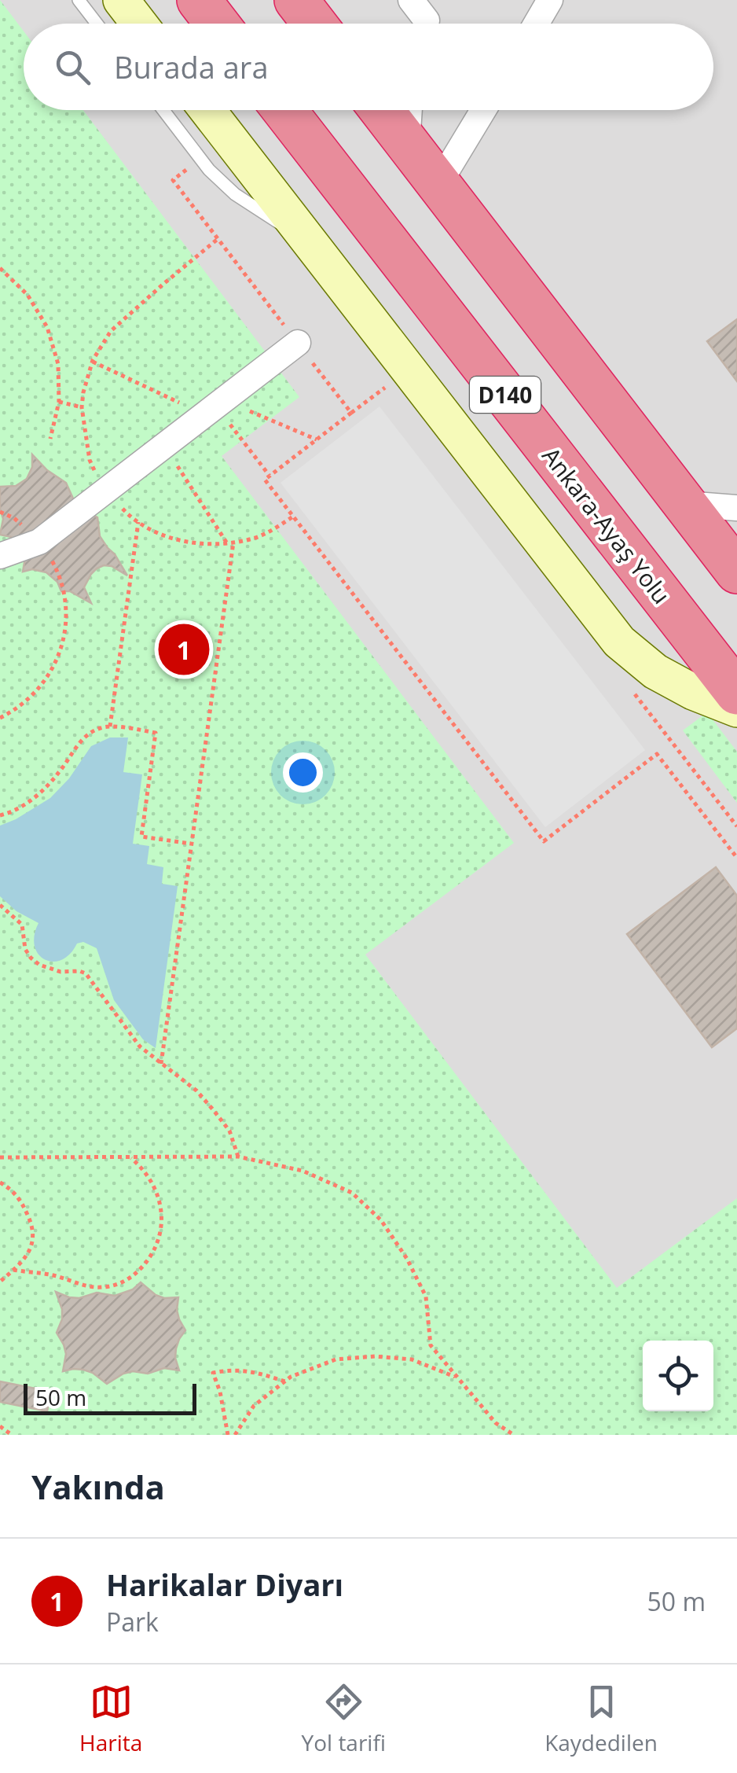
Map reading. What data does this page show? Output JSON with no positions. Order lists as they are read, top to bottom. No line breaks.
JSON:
{"streets":{"highway":["D140","Ankara-Ayaş Yolu"]},"scale_bar":"50 m","page":{"search":"Burada ara","pins":"1","scale":"50 m","heading":"Yakında","list":[{"mark":"1","name":"Harikalar Diyarı","note":"Park","value":"50 m"}],"nav":["Harita","Yol tarifi","Kaydedilen"]}}
